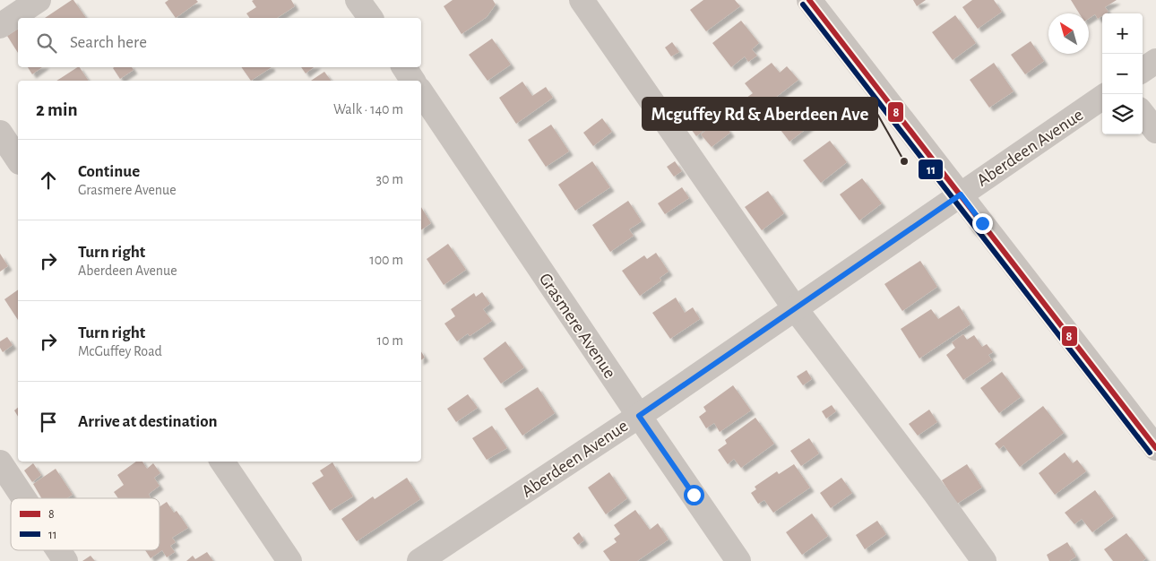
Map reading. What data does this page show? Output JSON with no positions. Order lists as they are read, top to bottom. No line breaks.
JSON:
{"streets":{"street":["Aberdeen Avenue","Grasmere Avenue"]},"crossings":[["Aberdeen Avenue","Grasmere Avenue"]],"places":["Mcguffey Rd & Aberdeen Ave"],"lines":["transit line 8","transit line 11"],"legend":["8","11"],"north":"top left","page":{"map_buttons":["+","−"],"search":"Search here","heading":["2 min","Walk · 140 m"],"list":[["Continue","Grasmere Avenue","30 m"],["Turn right","Aberdeen Avenue","100 m"],["Turn right","McGuffey Road","10 m"],"Arrive at destination"]}}
